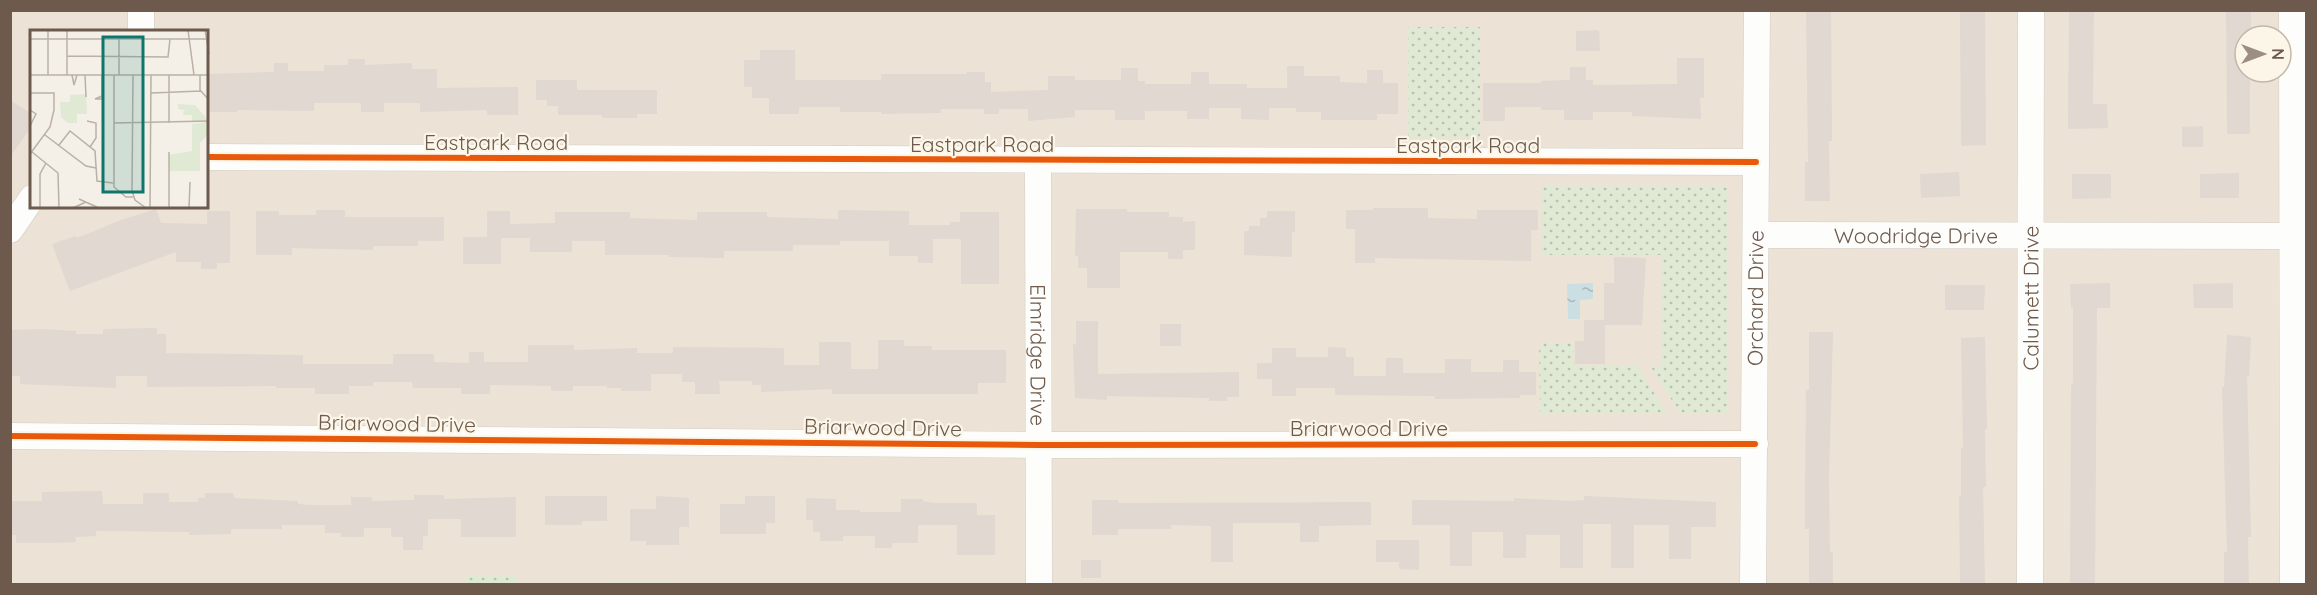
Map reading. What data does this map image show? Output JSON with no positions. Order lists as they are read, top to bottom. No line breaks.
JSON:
{"streets":{"street":["Eastpark Road","Woodridge Drive","Orchard Drive","Calumett Drive","Elmridge Drive","Briarwood Drive"]},"crossings":[["Eastpark Road","Orchard Drive"],["Eastpark Road","Elmridge Drive"],["Woodridge Drive","Orchard Drive"],["Woodridge Drive","Calumett Drive"],["Orchard Drive","Briarwood Drive"],["Elmridge Drive","Briarwood Drive"]],"north":"right"}
